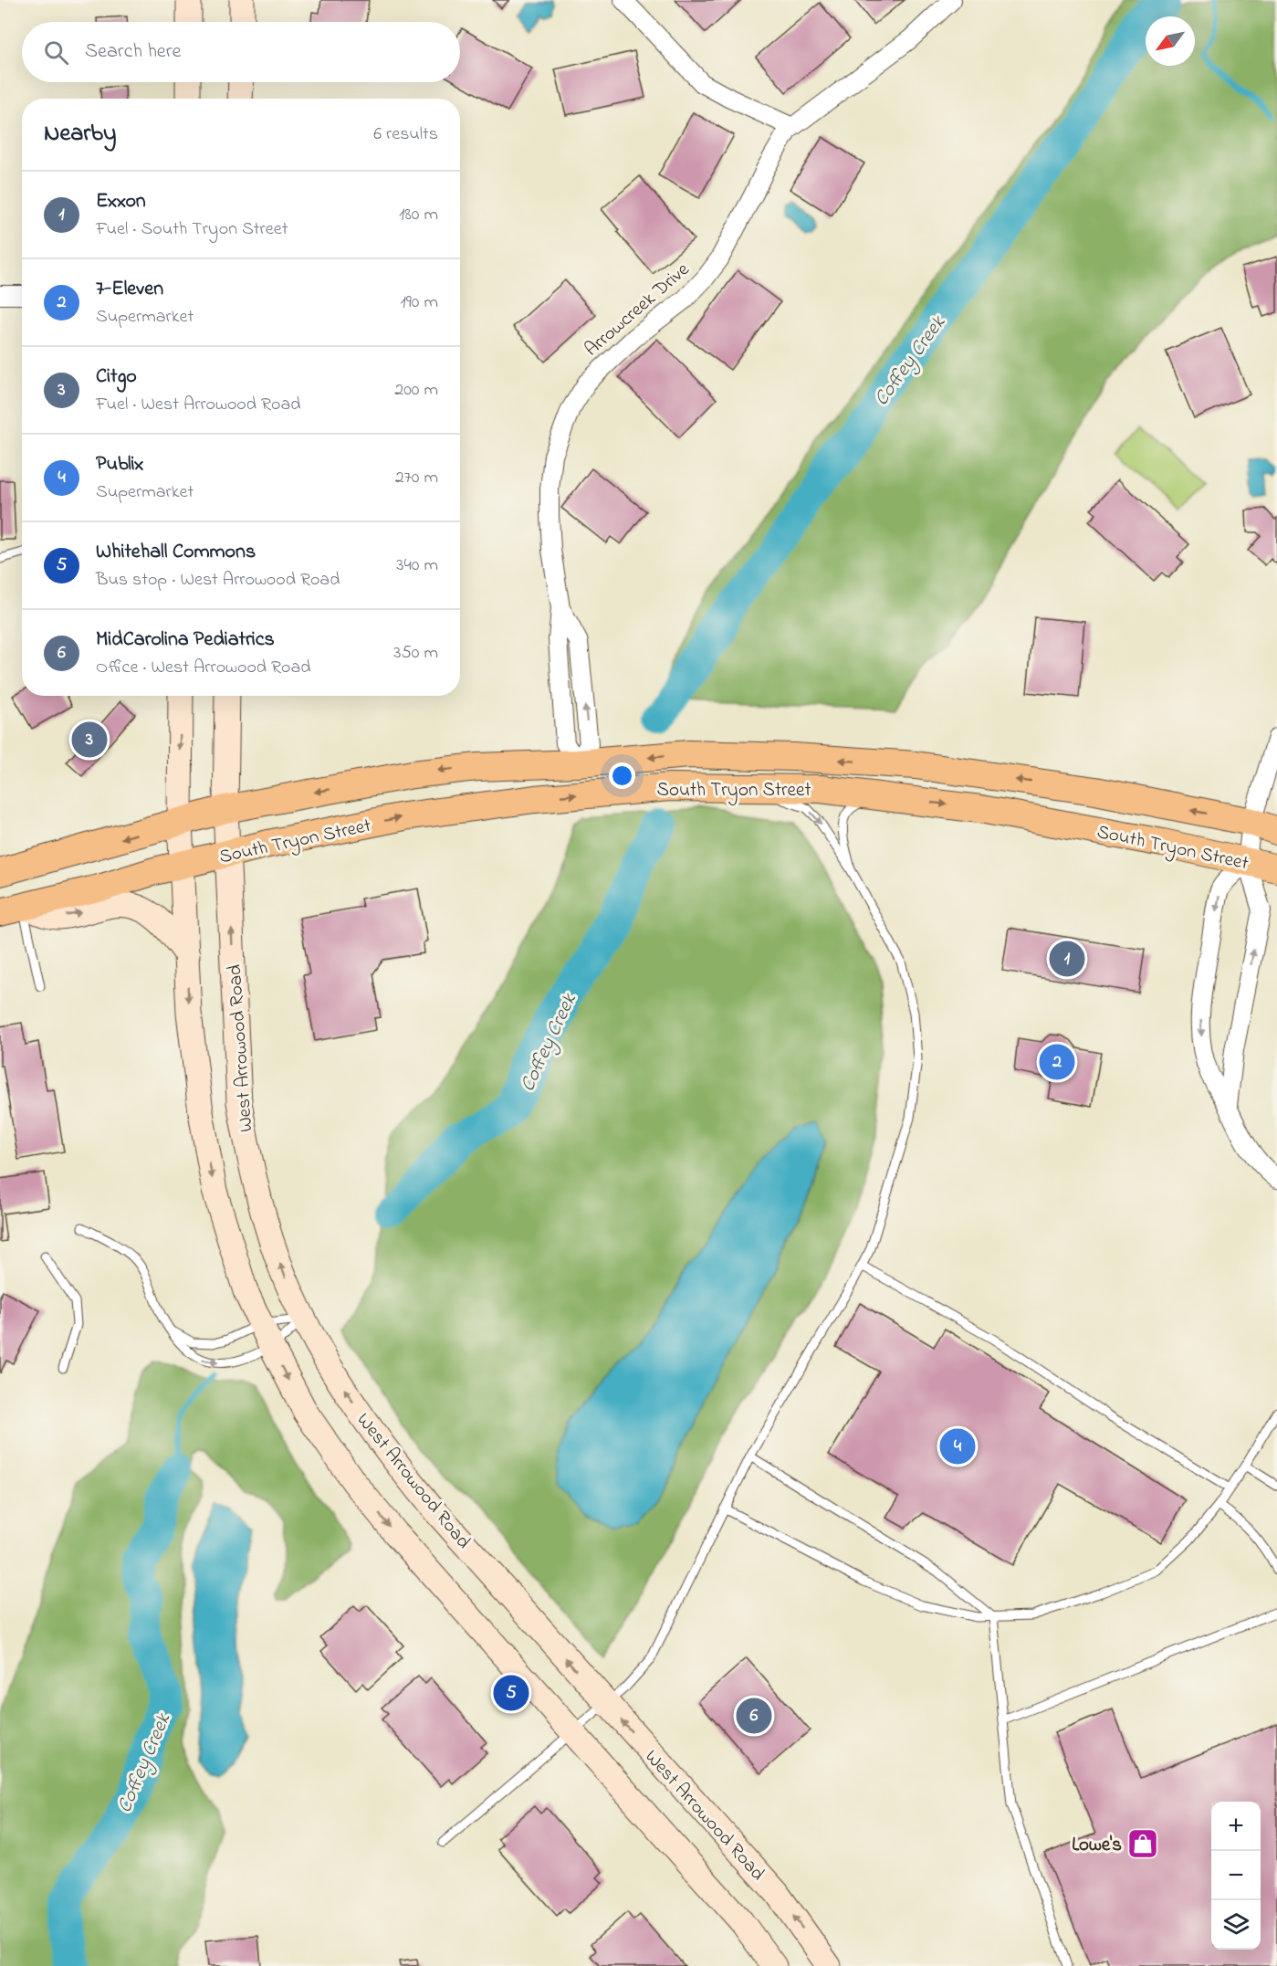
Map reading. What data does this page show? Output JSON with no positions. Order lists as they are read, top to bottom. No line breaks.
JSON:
{"streets":{"main road":["South Tryon Street","West Arrowood Road"],"street":["Arrowcreek Drive"]},"crossings":[["Arrowcreek Drive","South Tryon Street"],["South Tryon Street","West Arrowood Road"]],"water":["Coffey Creek"],"places":{"shop":["Lowe's"]},"north":"bottom left","page":{"search":"Search here","heading":["Nearby","6 results"],"list":[{"mark":"1","name":"Exxon","note":"Fuel · South Tryon Street","value":"180 m"},{"mark":"2","name":"7-Eleven","note":"Supermarket","value":"190 m"},{"mark":"3","name":"Citgo","note":"Fuel · West Arrowood Road","value":"200 m"},{"mark":"4","name":"Publix","note":"Supermarket","value":"270 m"},{"mark":"5","name":"Whitehall Commons","note":"Bus stop · West Arrowood Road","value":"340 m"},{"mark":"6","name":"MidCarolina Pediatrics","note":"Office · West Arrowood Road","value":"350 m"}],"pins":["3","1","2","4","5","6"],"map_buttons":["+","−"]}}
